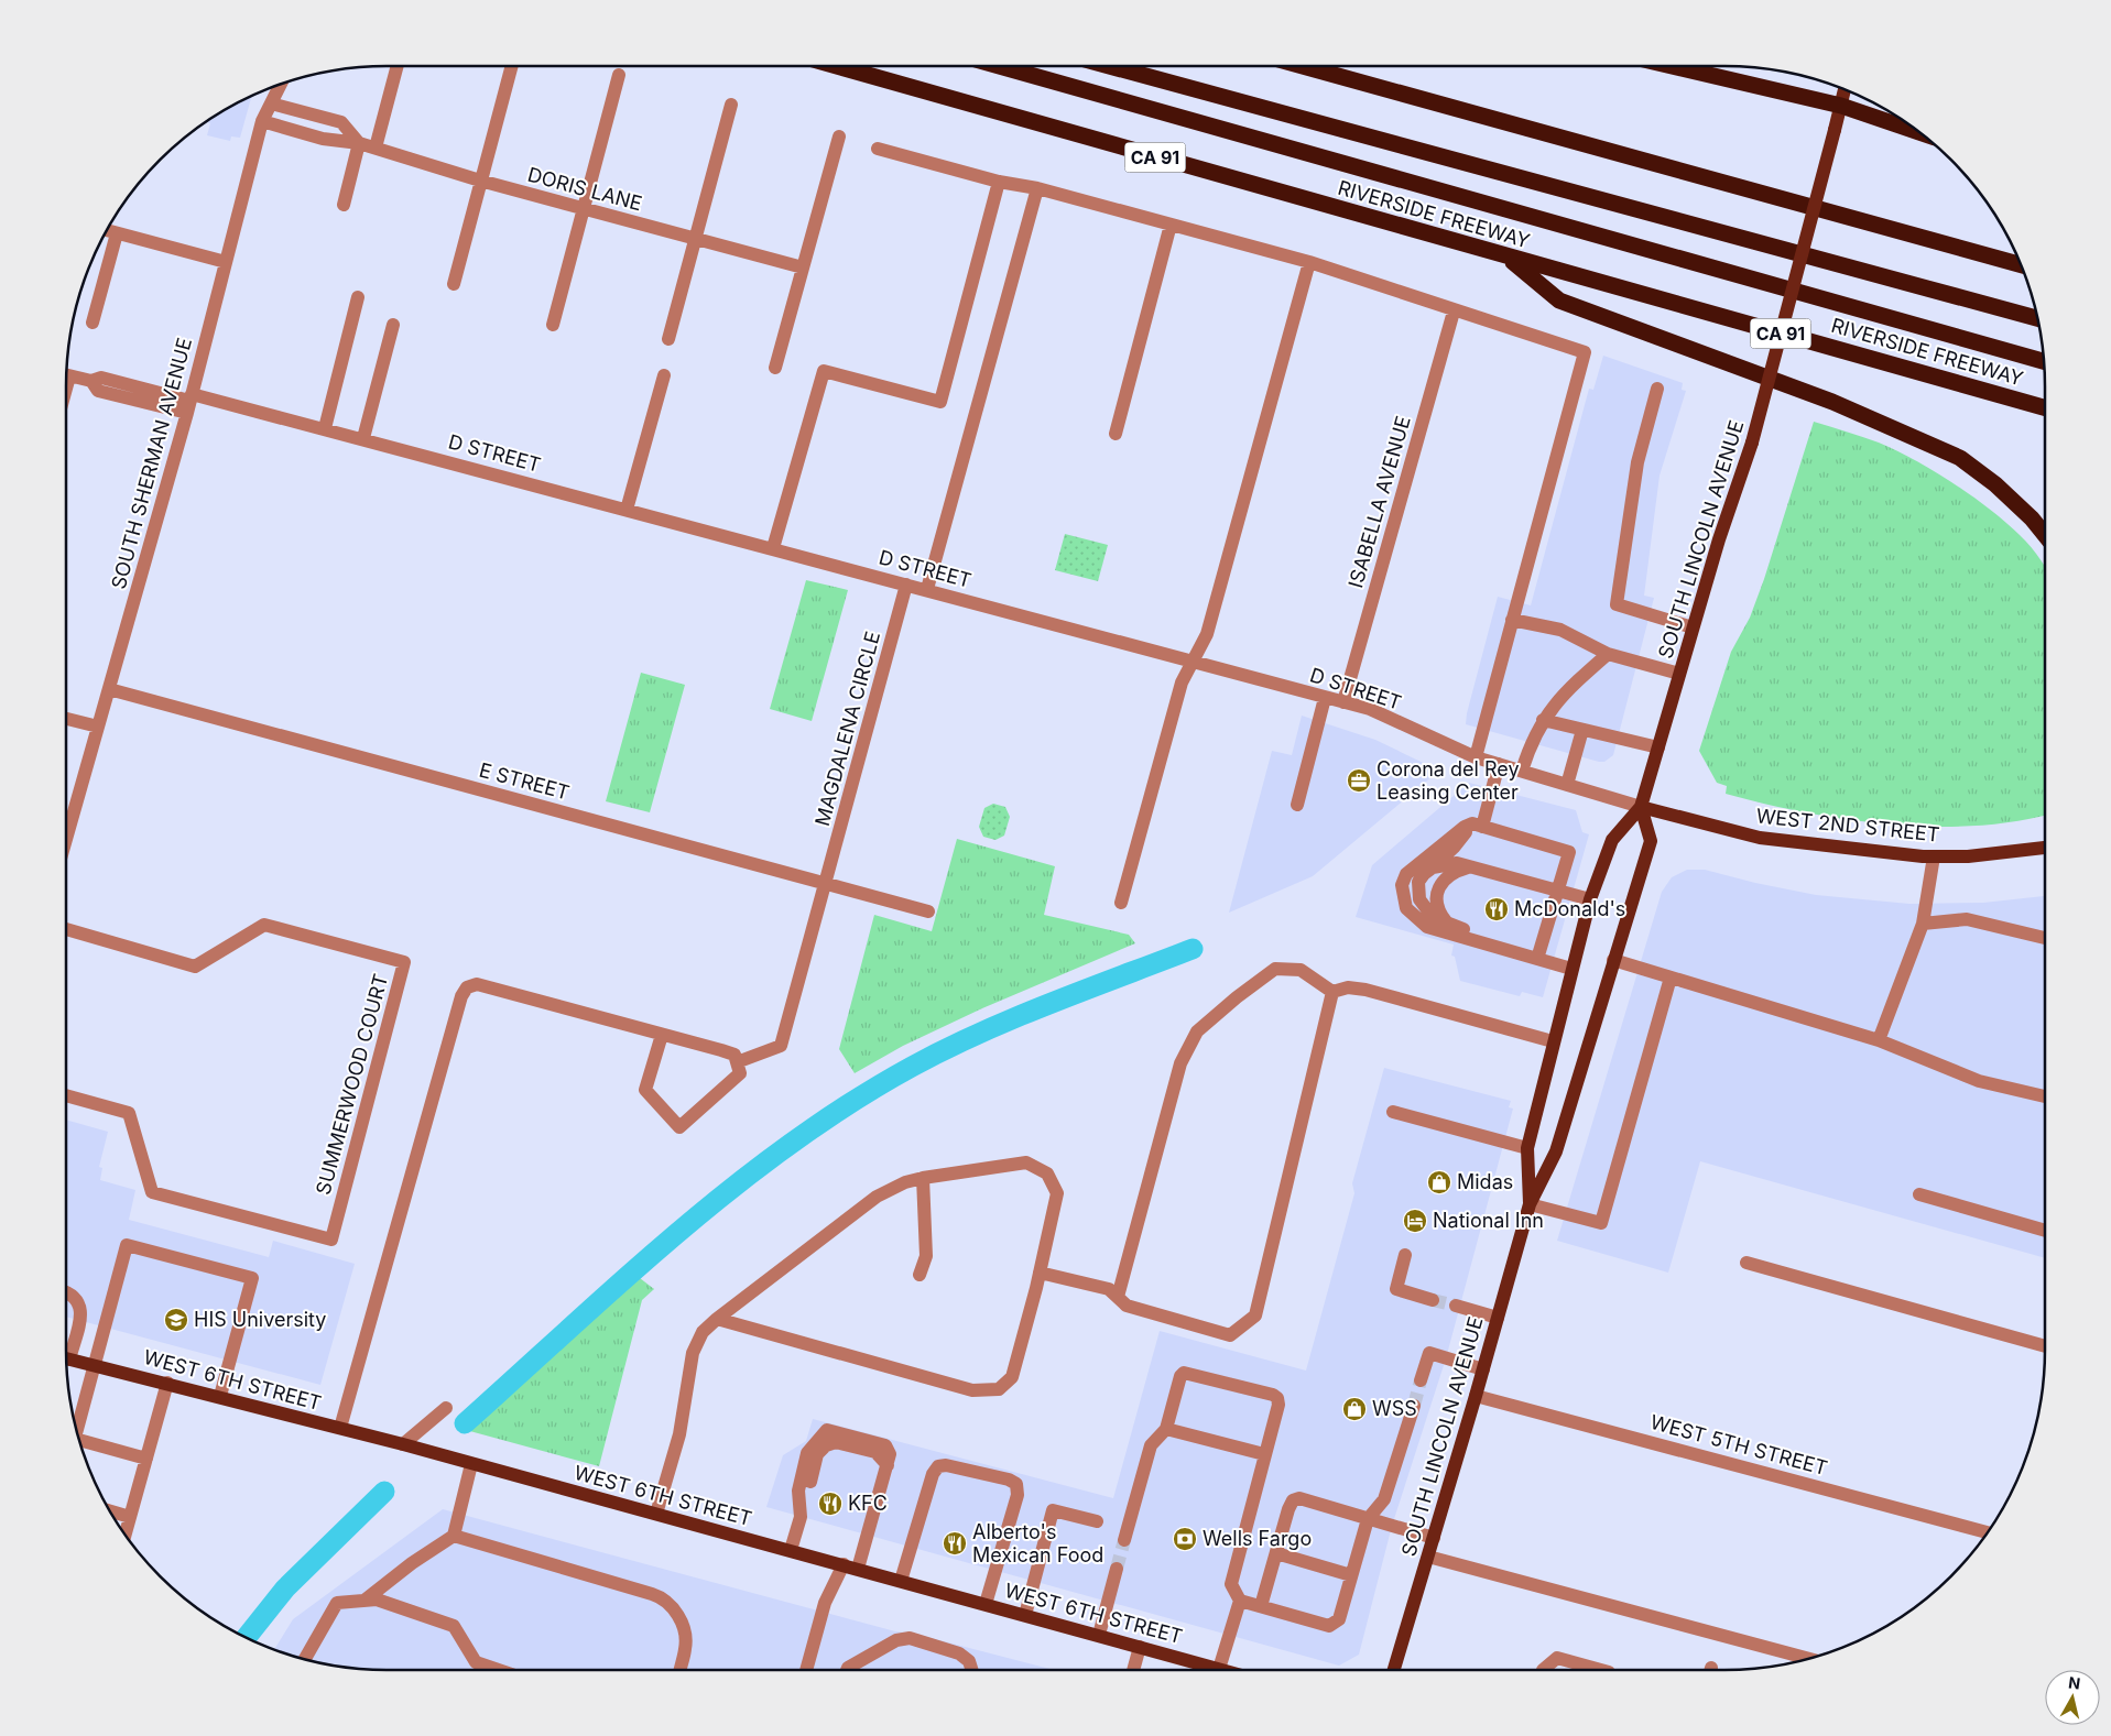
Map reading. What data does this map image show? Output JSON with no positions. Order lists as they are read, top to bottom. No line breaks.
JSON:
{"streets":{"highway":["CA 91","RIVERSIDE FREEWAY"],"main road":["SOUTH LINCOLN AVENUE","WEST 2ND STREET","WEST 6TH STREET"],"street":["DORIS LANE","D STREET","SOUTH SHERMAN AVENUE","ISABELLA AVENUE","MAGDALENA CIRCLE","E STREET","SUMMERWOOD COURT","WEST 5TH STREET"]},"crossings":[["DORIS LANE","SOUTH SHERMAN AVENUE"],["D STREET","SOUTH SHERMAN AVENUE"],["D STREET","ISABELLA AVENUE"],["D STREET","SOUTH LINCOLN AVENUE"],["D STREET","MAGDALENA CIRCLE"],["D STREET","WEST 2ND STREET"],["SOUTH SHERMAN AVENUE","E STREET"],["SOUTH LINCOLN AVENUE","WEST 2ND STREET"],["SOUTH LINCOLN AVENUE","WEST 5TH STREET"],["MAGDALENA CIRCLE","E STREET"]],"places":{"office":["Corona del Rey Leasing Center"],"restaurant":["McDonald's","KFC","Alberto's Mexican Food"],"shop":["Midas","WSS"],"hotel":["National Inn"],"school or university":["HIS University"],"bank":["Wells Fargo"]},"north":"top"}
